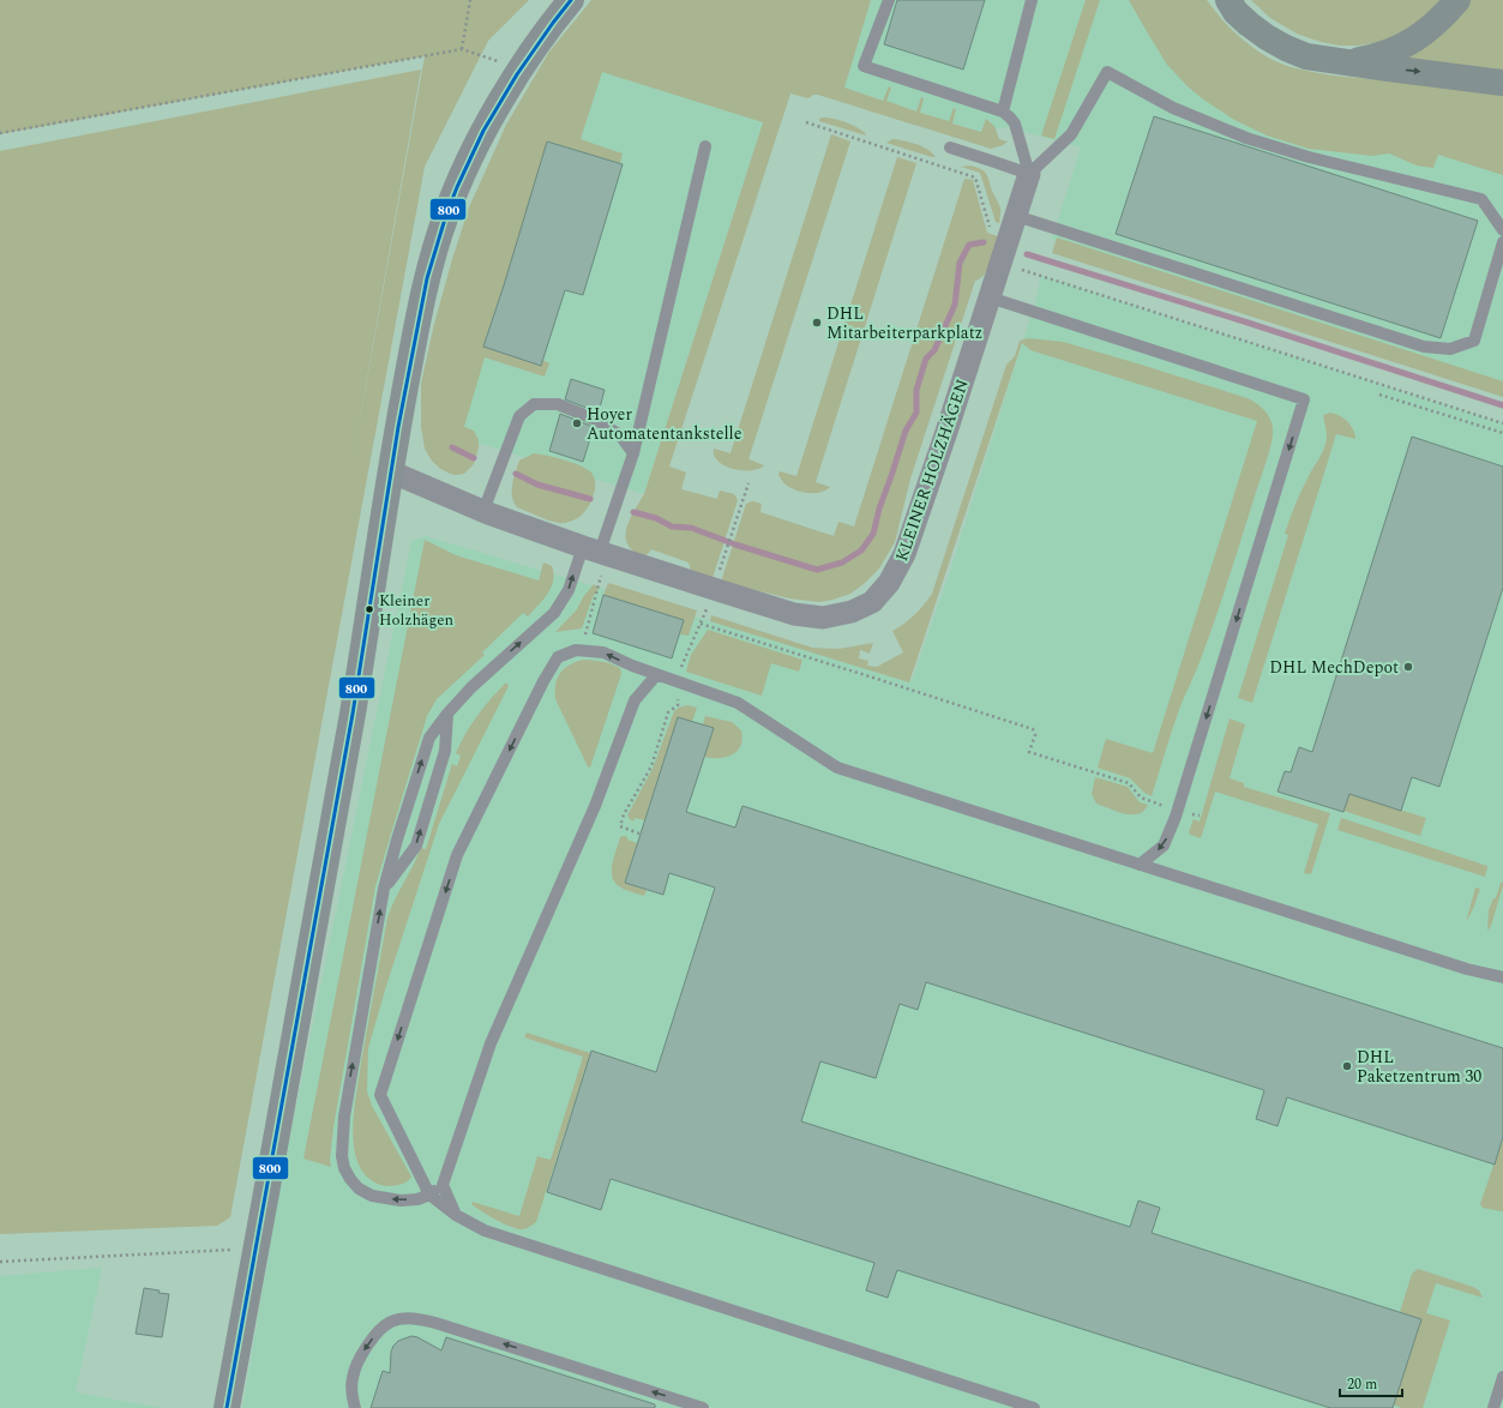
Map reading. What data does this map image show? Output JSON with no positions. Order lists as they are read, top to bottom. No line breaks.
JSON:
{"streets":{"street":["KLEINER HOLZHÄGEN"]},"places":["DHL Mitarbeiterparkplatz","Hoyer Automatentankstelle","Kleiner Holzhägen","DHL MechDepot","DHL Paketzentrum 30"],"lines":["transit line 800"],"scale_bar":"20 m"}
